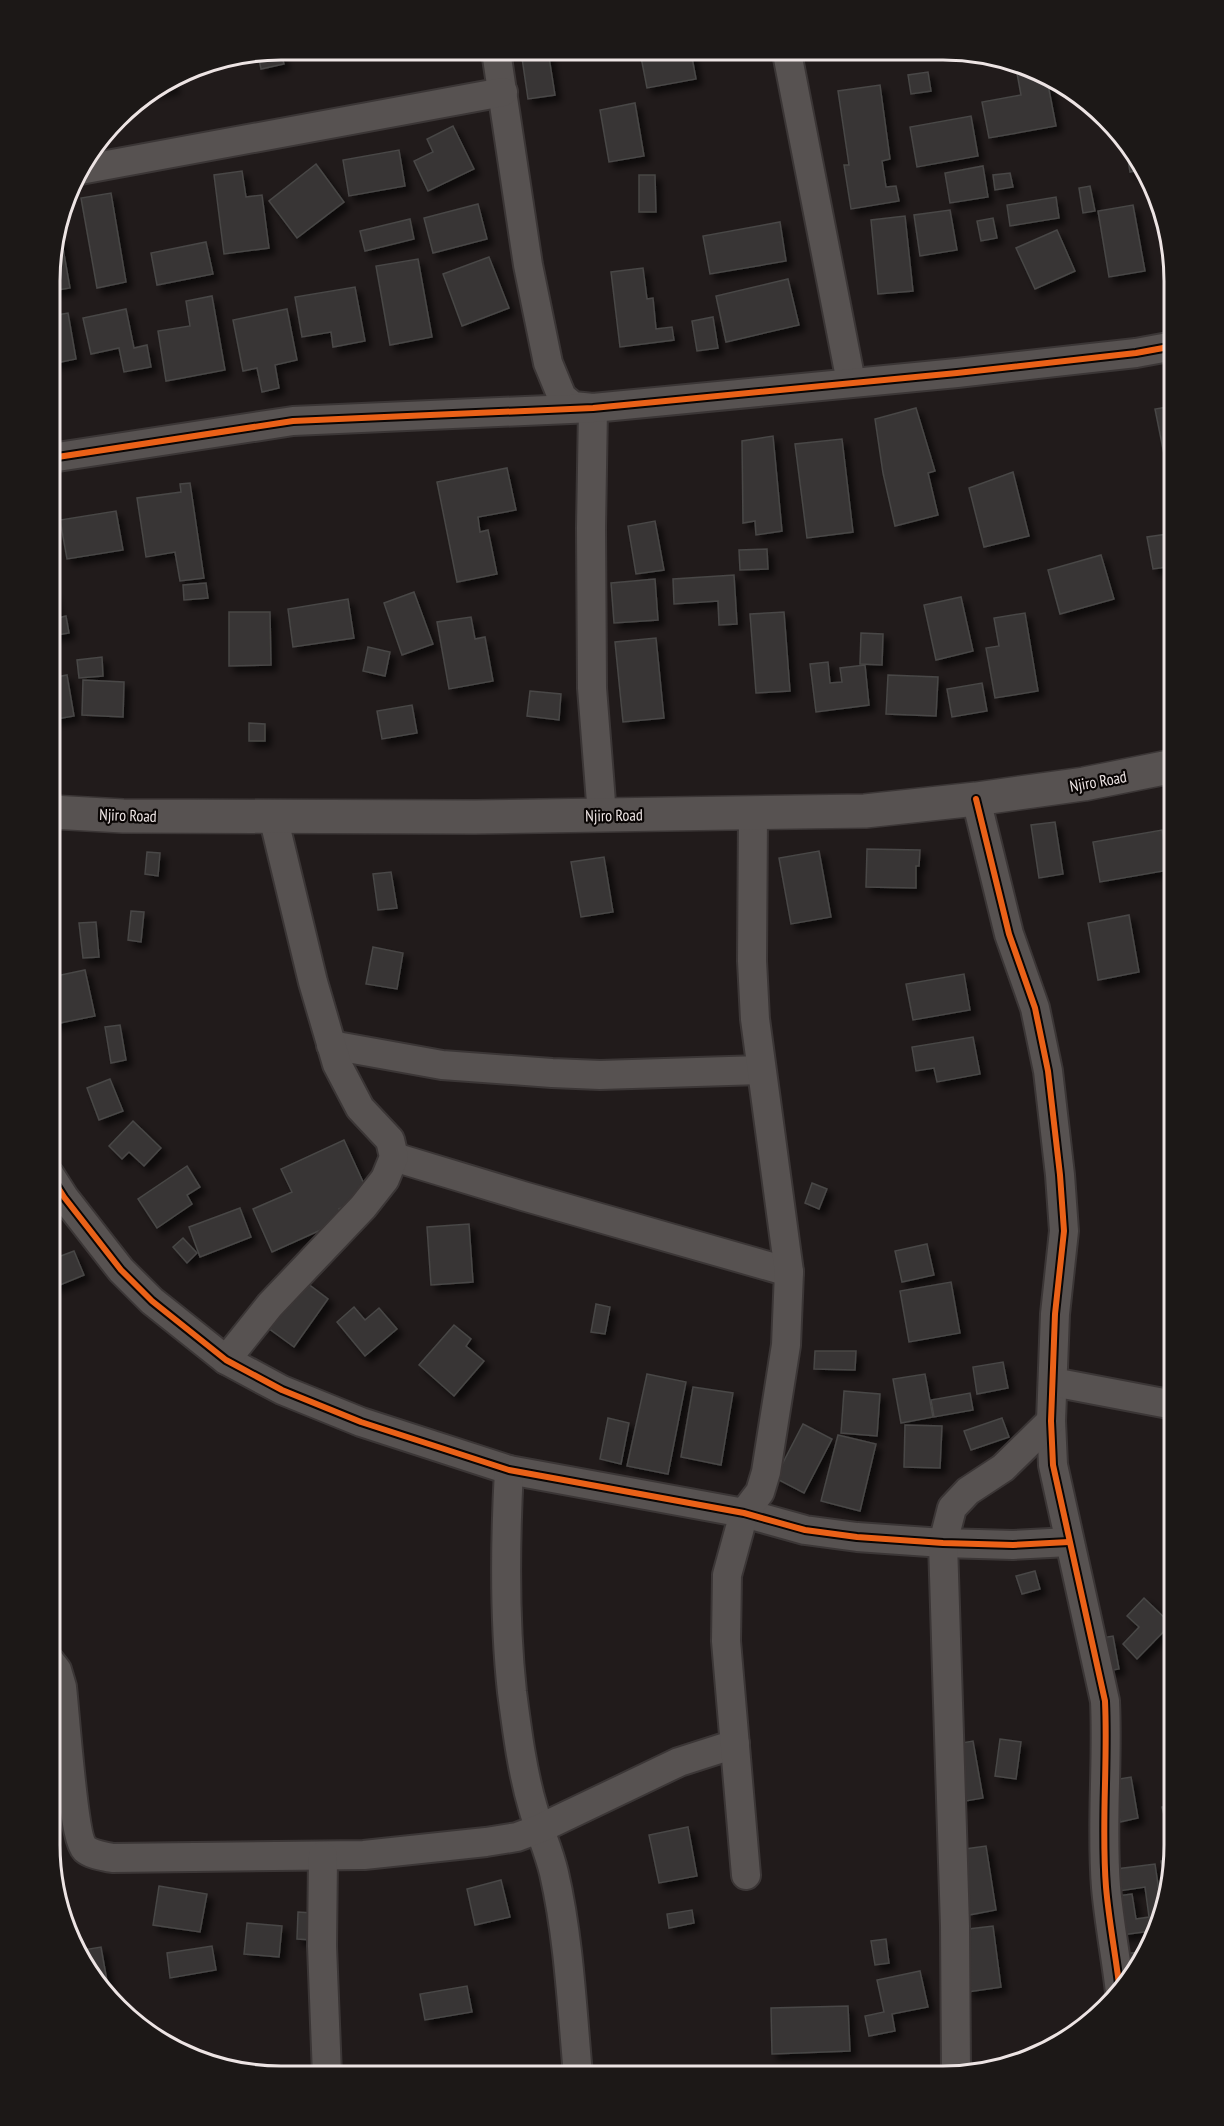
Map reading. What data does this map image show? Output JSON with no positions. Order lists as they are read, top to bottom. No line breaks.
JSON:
{"streets":{"street":["Njiro Road"]}}
